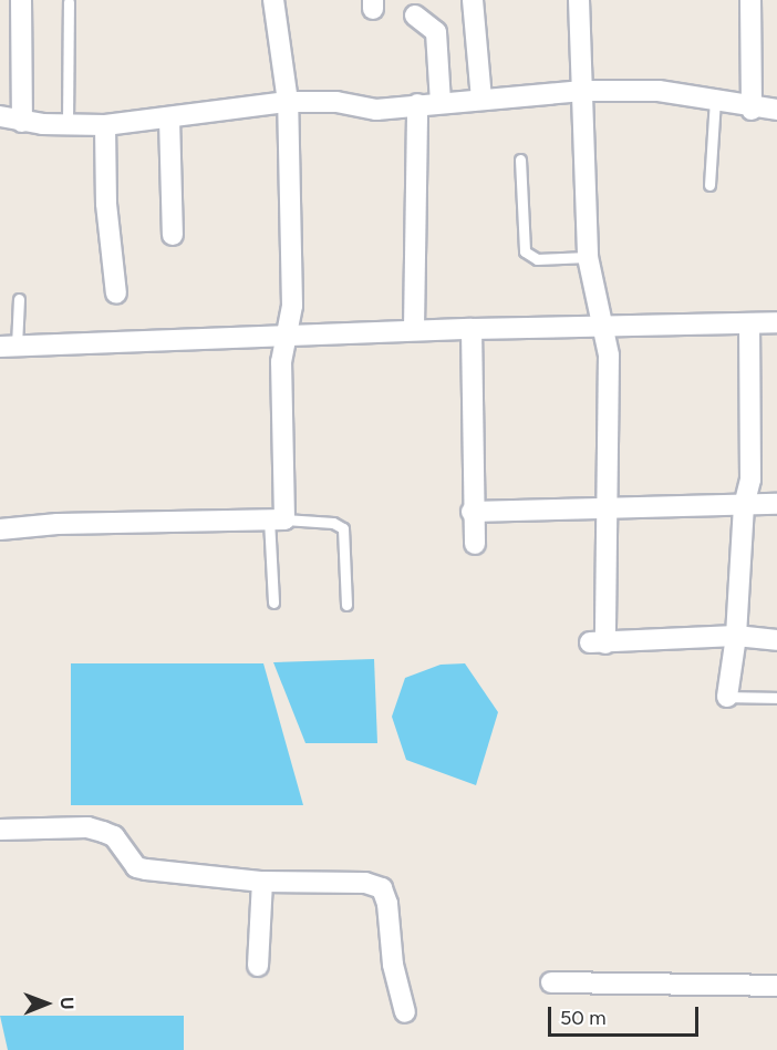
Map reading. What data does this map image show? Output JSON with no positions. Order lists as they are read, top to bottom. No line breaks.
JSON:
{"scale_bar":"50 m","north":"right"}
